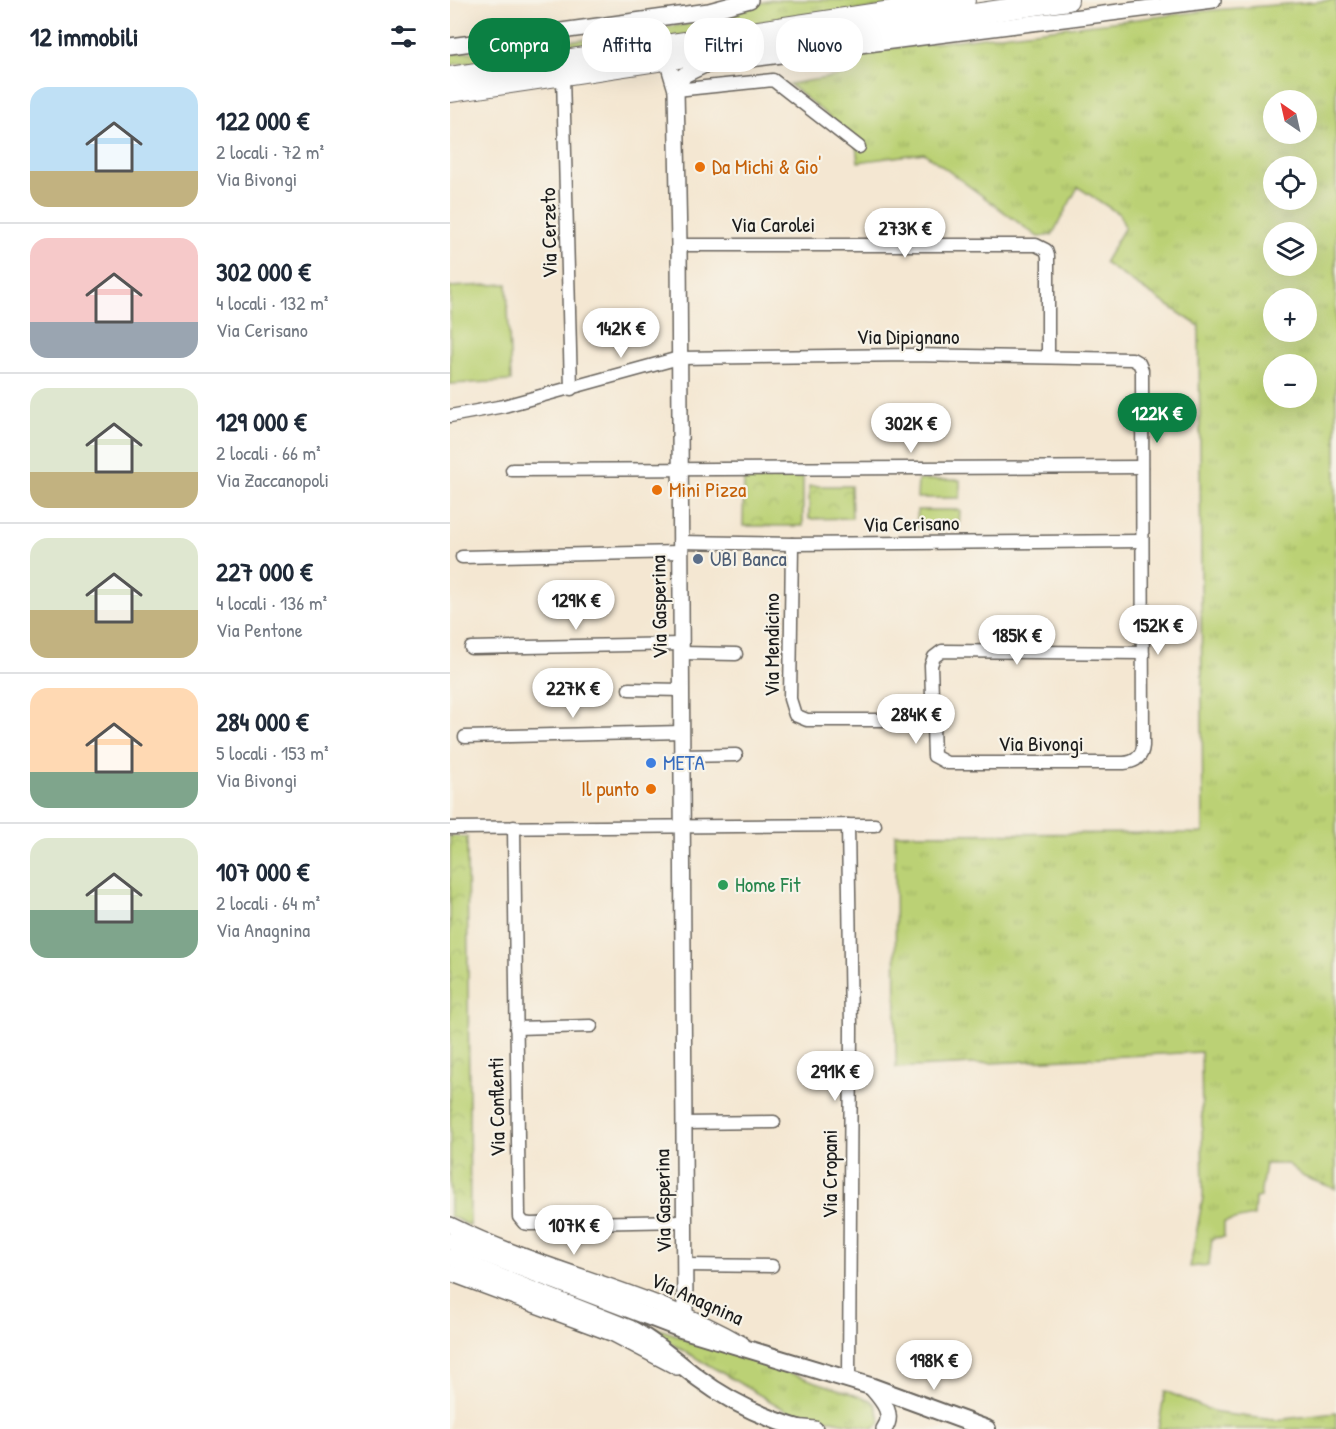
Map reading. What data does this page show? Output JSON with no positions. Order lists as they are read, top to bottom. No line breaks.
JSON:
{"streets":{"main road":["Via Anagnina"],"street":["Via Carolei","Via Cerzeto","Via Dipignano","Via Cerisano","Via Gasperina","Via Mendicino","Via Bivongi","Via Conflenti","Via Cropani"]},"crossings":[["Via Carolei","Via Dipignano"],["Via Carolei","Via Gasperina"],["Via Cerzeto","Via Dipignano"],["Via Dipignano","Via Gasperina"],["Via Dipignano","Via Bivongi"],["Via Cerisano","Via Gasperina"],["Via Cerisano","Via Mendicino"],["Via Cerisano","Via Bivongi"],["Via Gasperina","Via Conflenti"],["Via Gasperina","Via Anagnina"],["Via Mendicino","Via Bivongi"],["Via Cropani","Via Anagnina"]],"places":["Da Michi & Gio'","Mini Pizza","UBI Banca","META","Il punto","Home Fit"],"north":"top left","page":{"heading":"12 immobili","chip":["Compra","Affitta","Filtri","Nuovo"],"list":[{"name":"122 000 €","note":"2 locali · 72 m² · Via Bivongi"},{"name":"302 000 €","note":"4 locali · 132 m² · Via Cerisano"},{"name":"129 000 €","note":"2 locali · 66 m² · Via Zaccanopoli"},{"name":"227 000 €","note":"4 locali · 136 m² · Via Pentone"},{"name":"284 000 €","note":"5 locali · 153 m² · Via Bivongi"},{"name":"107 000 €","note":"2 locali · 64 m² · Via Anagnina"}],"map_buttons":["+","−"],"price":["273K €","142K €","122K €","302K €","129K €","152K €","185K €","227K €","284K €","291K €","107K €","198K €"]}}
